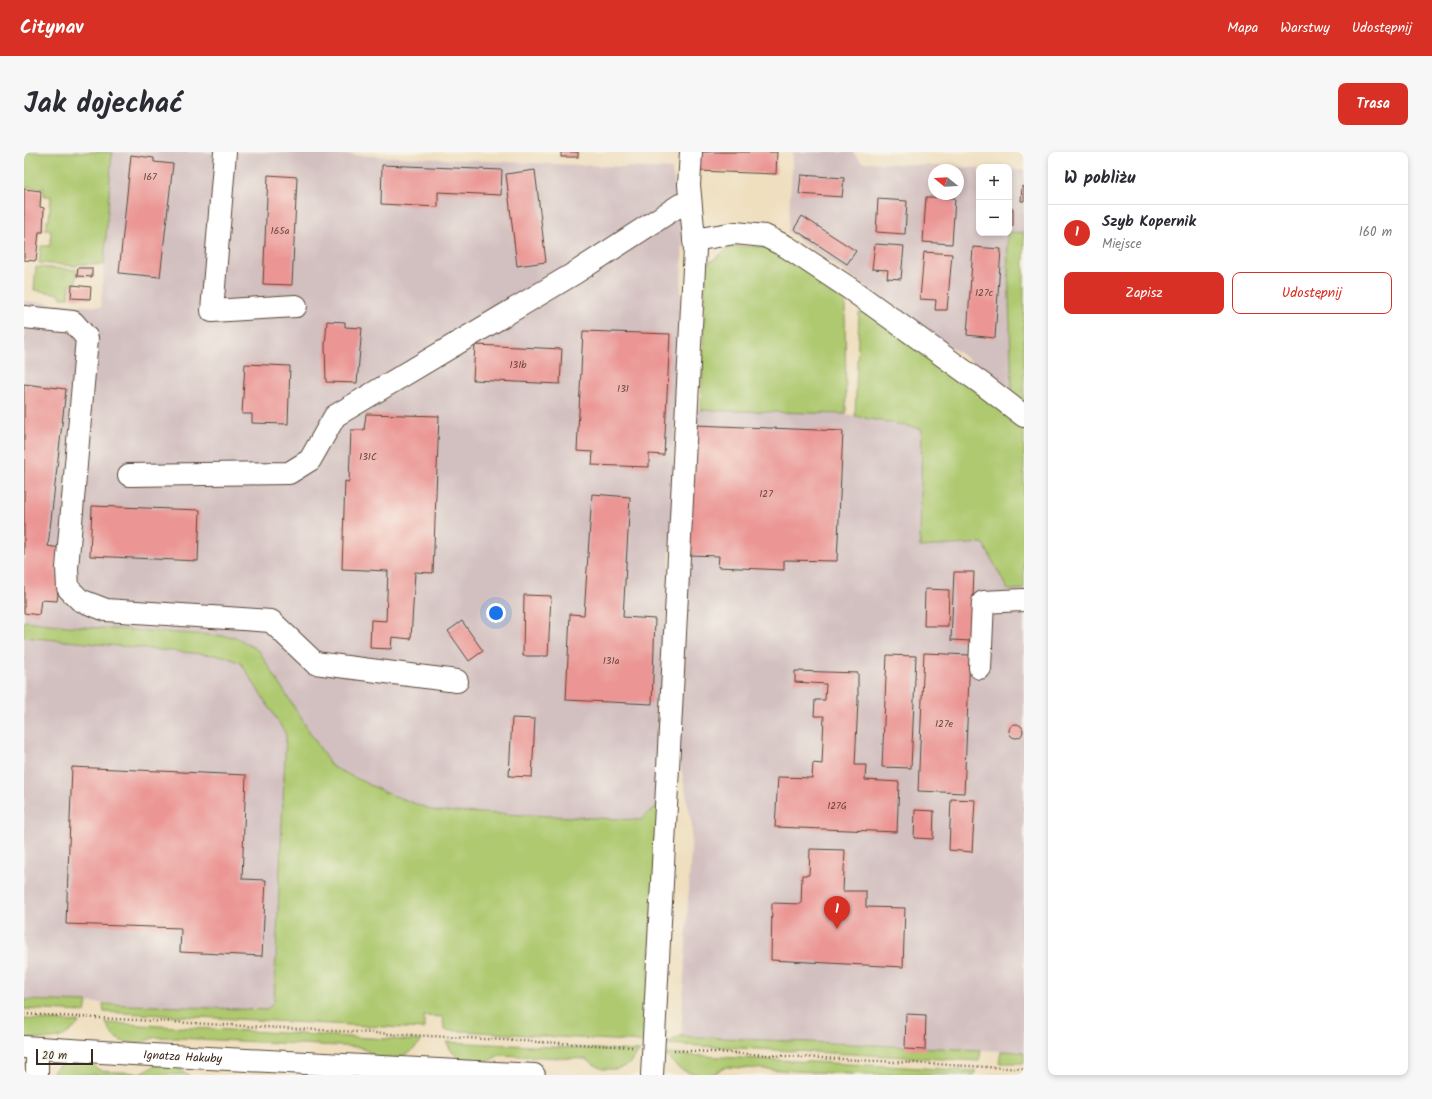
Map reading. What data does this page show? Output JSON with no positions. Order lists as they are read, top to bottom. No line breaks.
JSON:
{"streets":{"street":["Ignatza Hakuby"]},"house_numbers":["167","165a","127c","131b","131","131C","127","131a","127e","127G"],"scale_bar":"20 m","north":"left","page":{"header":"Citynav","nav":["Mapa","Warstwy","Udostępnij"],"title":"Jak dojechać","buttons":["Trasa",["Zapisz","Udostępnij"]],"heading":"W pobliżu","map_buttons":["+","−"],"list":[{"mark":"1","name":"Szyb Kopernik","note":"Miejsce","value":"160 m"}],"pins":"1","scale":"20 m"}}
